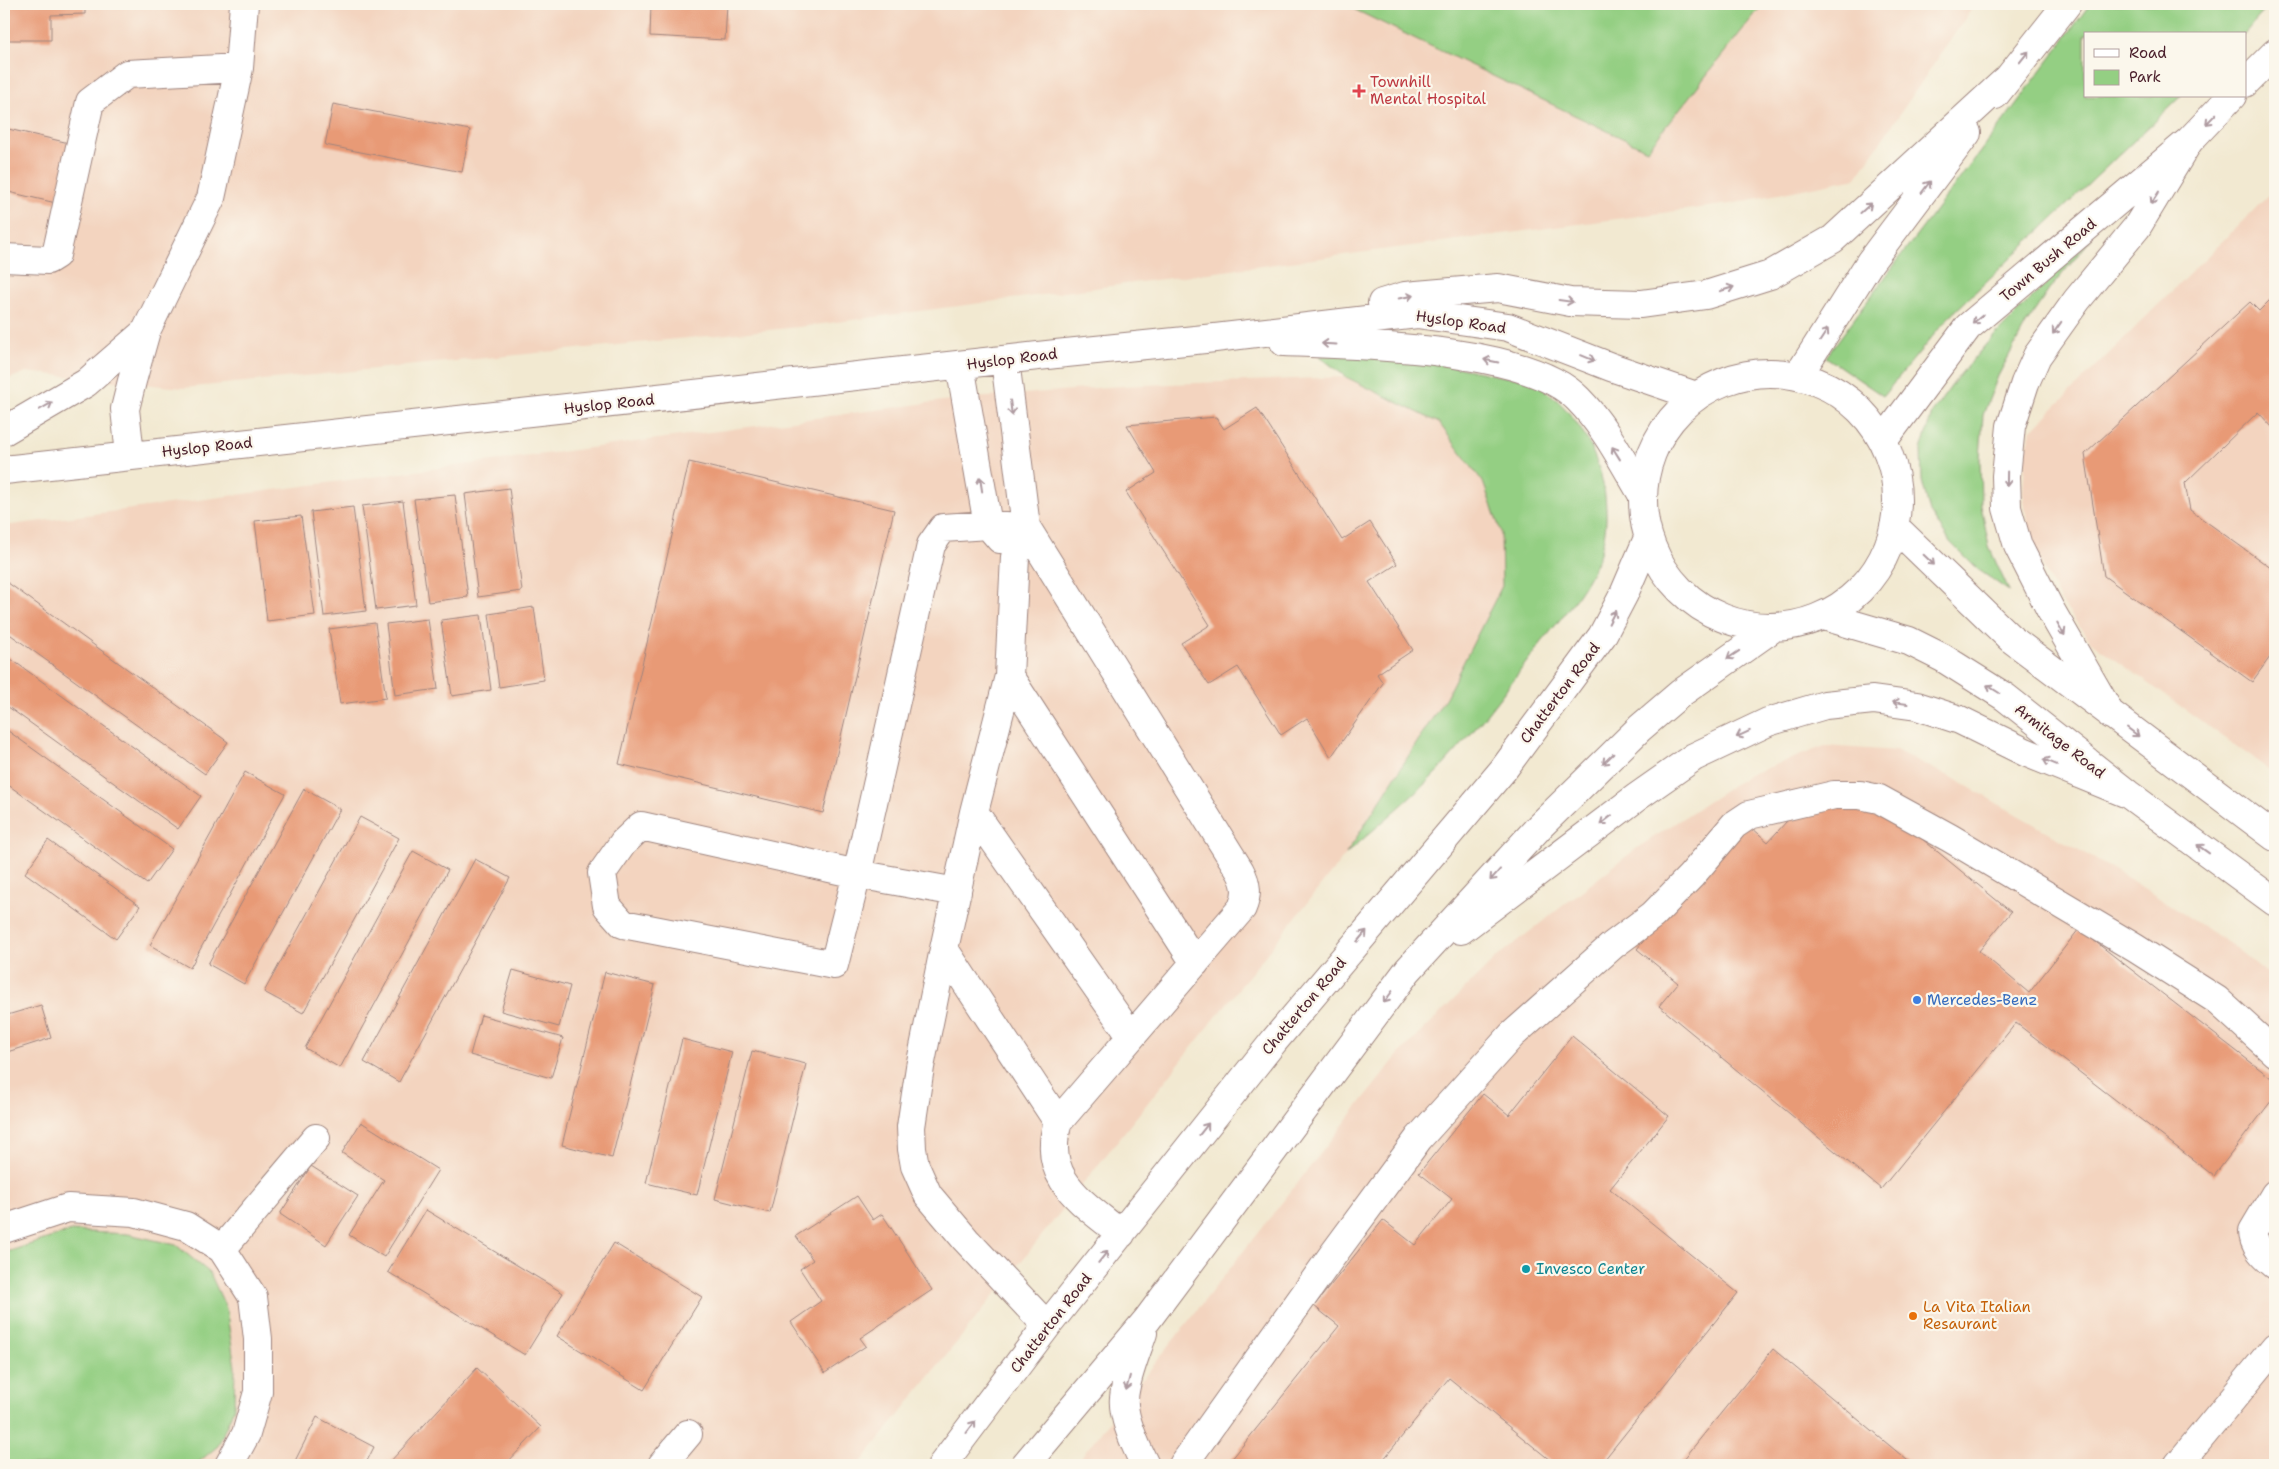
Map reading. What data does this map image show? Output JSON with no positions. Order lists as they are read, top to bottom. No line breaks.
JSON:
{"streets":{"street":["Town Bush Road","Hyslop Road","Chatterton Road","Armitage Road"]},"places":{"health":["Townhill Mental Hospital"],"other":["Mercedes-Benz","Invesco Center","La Vita Italian Resaurant"]},"legend":["Road","Park"]}
